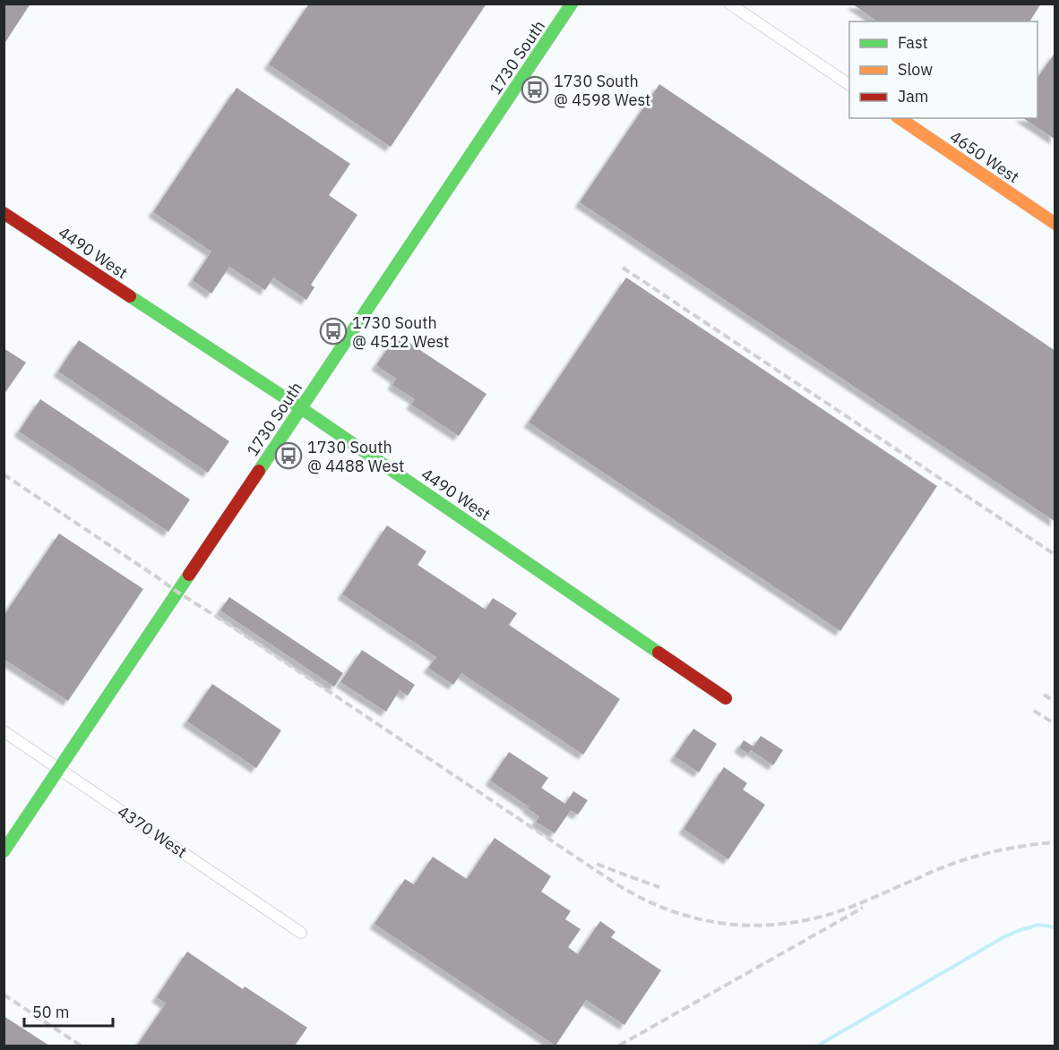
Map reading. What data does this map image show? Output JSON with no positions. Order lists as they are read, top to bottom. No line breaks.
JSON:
{"streets":{"street":["1730 South","4650 West","4490 West","4370 West"]},"crossings":[["1730 South","4490 West"],["1730 South","4370 West"]],"places":{"bus stop":["1730 South @ 4598 West","1730 South @ 4512 West","1730 South @ 4488 West"]},"legend":["Fast","Slow","Jam"],"scale_bar":"50 m"}
